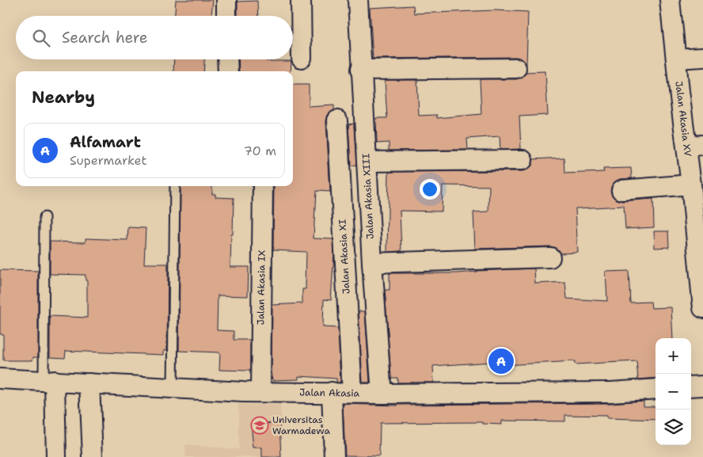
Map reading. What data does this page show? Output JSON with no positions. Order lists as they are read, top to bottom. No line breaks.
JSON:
{"streets":{"street":["Jalan Akasia XV","Jalan Akasia XIII","Jalan Akasia XI","Jalan Akasia IX","Jalan Akasia"]},"crossings":[["Jalan Akasia XIII","Jalan Akasia"],["Jalan Akasia XI","Jalan Akasia"],["Jalan Akasia IX","Jalan Akasia"]],"places":{"school or university":["Universitas Warmadewa"]},"page":{"search":"Search here","heading":"Nearby","list":[{"mark":"A","name":"Alfamart","note":"Supermarket","value":"70 m"}],"map_buttons":["+","−"],"pins":"A"}}
